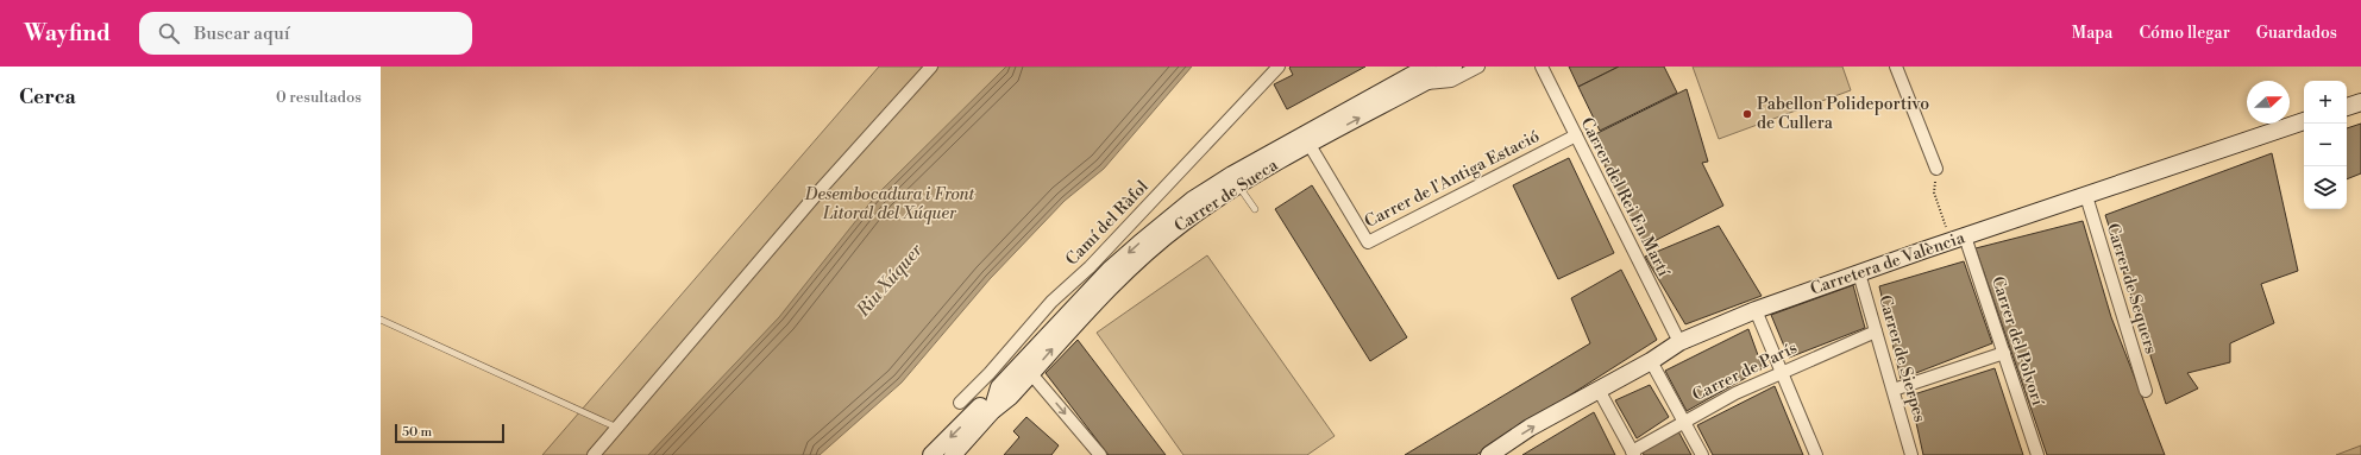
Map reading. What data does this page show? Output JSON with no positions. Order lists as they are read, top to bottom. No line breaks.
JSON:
{"streets":{"street":["Carrer de l'Antiga Estació","Carrer de Sueca","Carrer del Rei En Martí","Camí del Ràfol","Carretera de València","Carrer de Sequers","Carrer del Polvorí","Carrer de Sierpes","Carrer de París"]},"crossings":[["Carrer de l'Antiga Estació","Carrer de Sueca"],["Carrer de l'Antiga Estació","Carrer del Rei En Martí"],["Carrer del Rei En Martí","Carretera de València"],["Carretera de València","Carrer de Sequers"],["Carretera de València","Carrer del Polvorí"],["Carretera de València","Carrer de Sierpes"],["Carrer de Sierpes","Carrer de París"]],"water":["Riu Xúquer"],"parks":["Desembocadura i Front Litoral del Xúquer"],"places":["Pabellon Polideportivo de Cullera"],"scale_bar":"50 m","north":"right","page":{"header":"Wayfind","search":"Buscar aquí","nav":["Mapa","Cómo llegar","Guardados"],"heading":["Cerca","0 resultados"],"map_buttons":["+","−"],"scale":"50 m"}}
